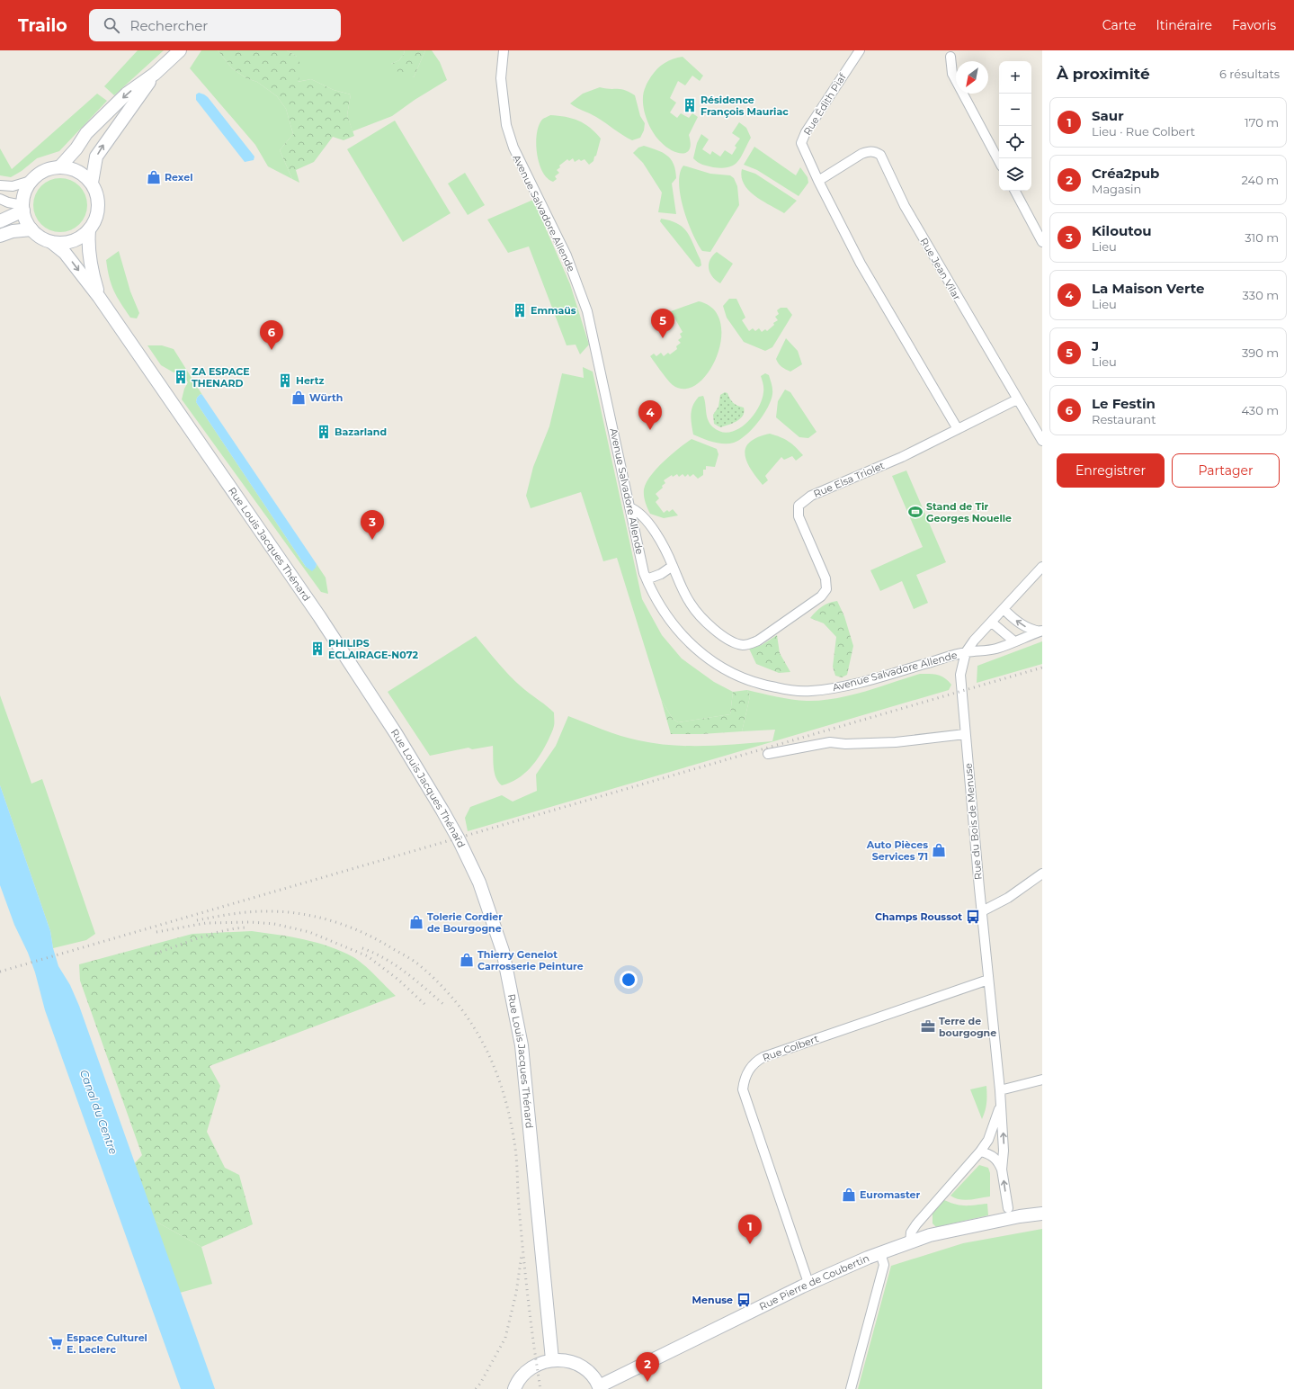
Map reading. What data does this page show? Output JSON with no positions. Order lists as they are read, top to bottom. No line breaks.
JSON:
{"streets":{"main road":["Rue Louis Jacques Thénard","Rue Pierre de Coubertin"],"street":["Rue Édith Piaf","Avenue Salvadore Allende","Rue Jean Vilar","Rue Elsa Triolet","Rue du Bois de Menuse","Rue Colbert"]},"crossings":[["Rue Édith Piaf","Rue Jean Vilar"],["Rue Édith Piaf","Rue Elsa Triolet"],["Avenue Salvadore Allende","Rue Elsa Triolet"],["Avenue Salvadore Allende","Rue du Bois de Menuse"],["Rue Jean Vilar","Rue Elsa Triolet"],["Rue du Bois de Menuse","Rue Colbert"],["Rue du Bois de Menuse","Rue Pierre de Coubertin"],["Rue Colbert","Rue Pierre de Coubertin"]],"water":["Canal du Centre"],"places":{"building":["Résidence François Mauriac","Emmaüs","ZA ESPACE THENARD","Hertz","Bazarland","PHILIPS ECLAIRAGE-N072"],"shop":["Rexel","Würth","Auto Pièces Services 71","Tolerie Cordier de Bourgogne","Thierry Genelot Carrosserie Peinture","Euromaster"],"sports":["Stand de Tir Georges Nouelle"],"bus stop":["Champs Roussot","Menuse"],"office":["Terre de bourgogne"],"supermarket":["Espace Culturel E. Leclerc"]},"north":"bottom left","page":{"header":"Trailo","search":"Rechercher","nav":["Carte","Itinéraire","Favoris"],"heading":["À proximité","6 résultats"],"map_buttons":["+","−"],"list":[{"mark":"1","name":"Saur","note":"Lieu · Rue Colbert","value":"170 m"},{"mark":"2","name":"Créa2pub","note":"Magasin","value":"240 m"},{"mark":"3","name":"Kiloutou","note":"Lieu","value":"310 m"},{"mark":"4","name":"La Maison Verte","note":"Lieu","value":"330 m"},{"mark":"5","name":"J","note":"Lieu","value":"390 m"},{"mark":"6","name":"Le Festin","note":"Restaurant","value":"430 m"}],"pins":["5","6","4","3","1","2"],"buttons":["Enregistrer","Partager"]}}
